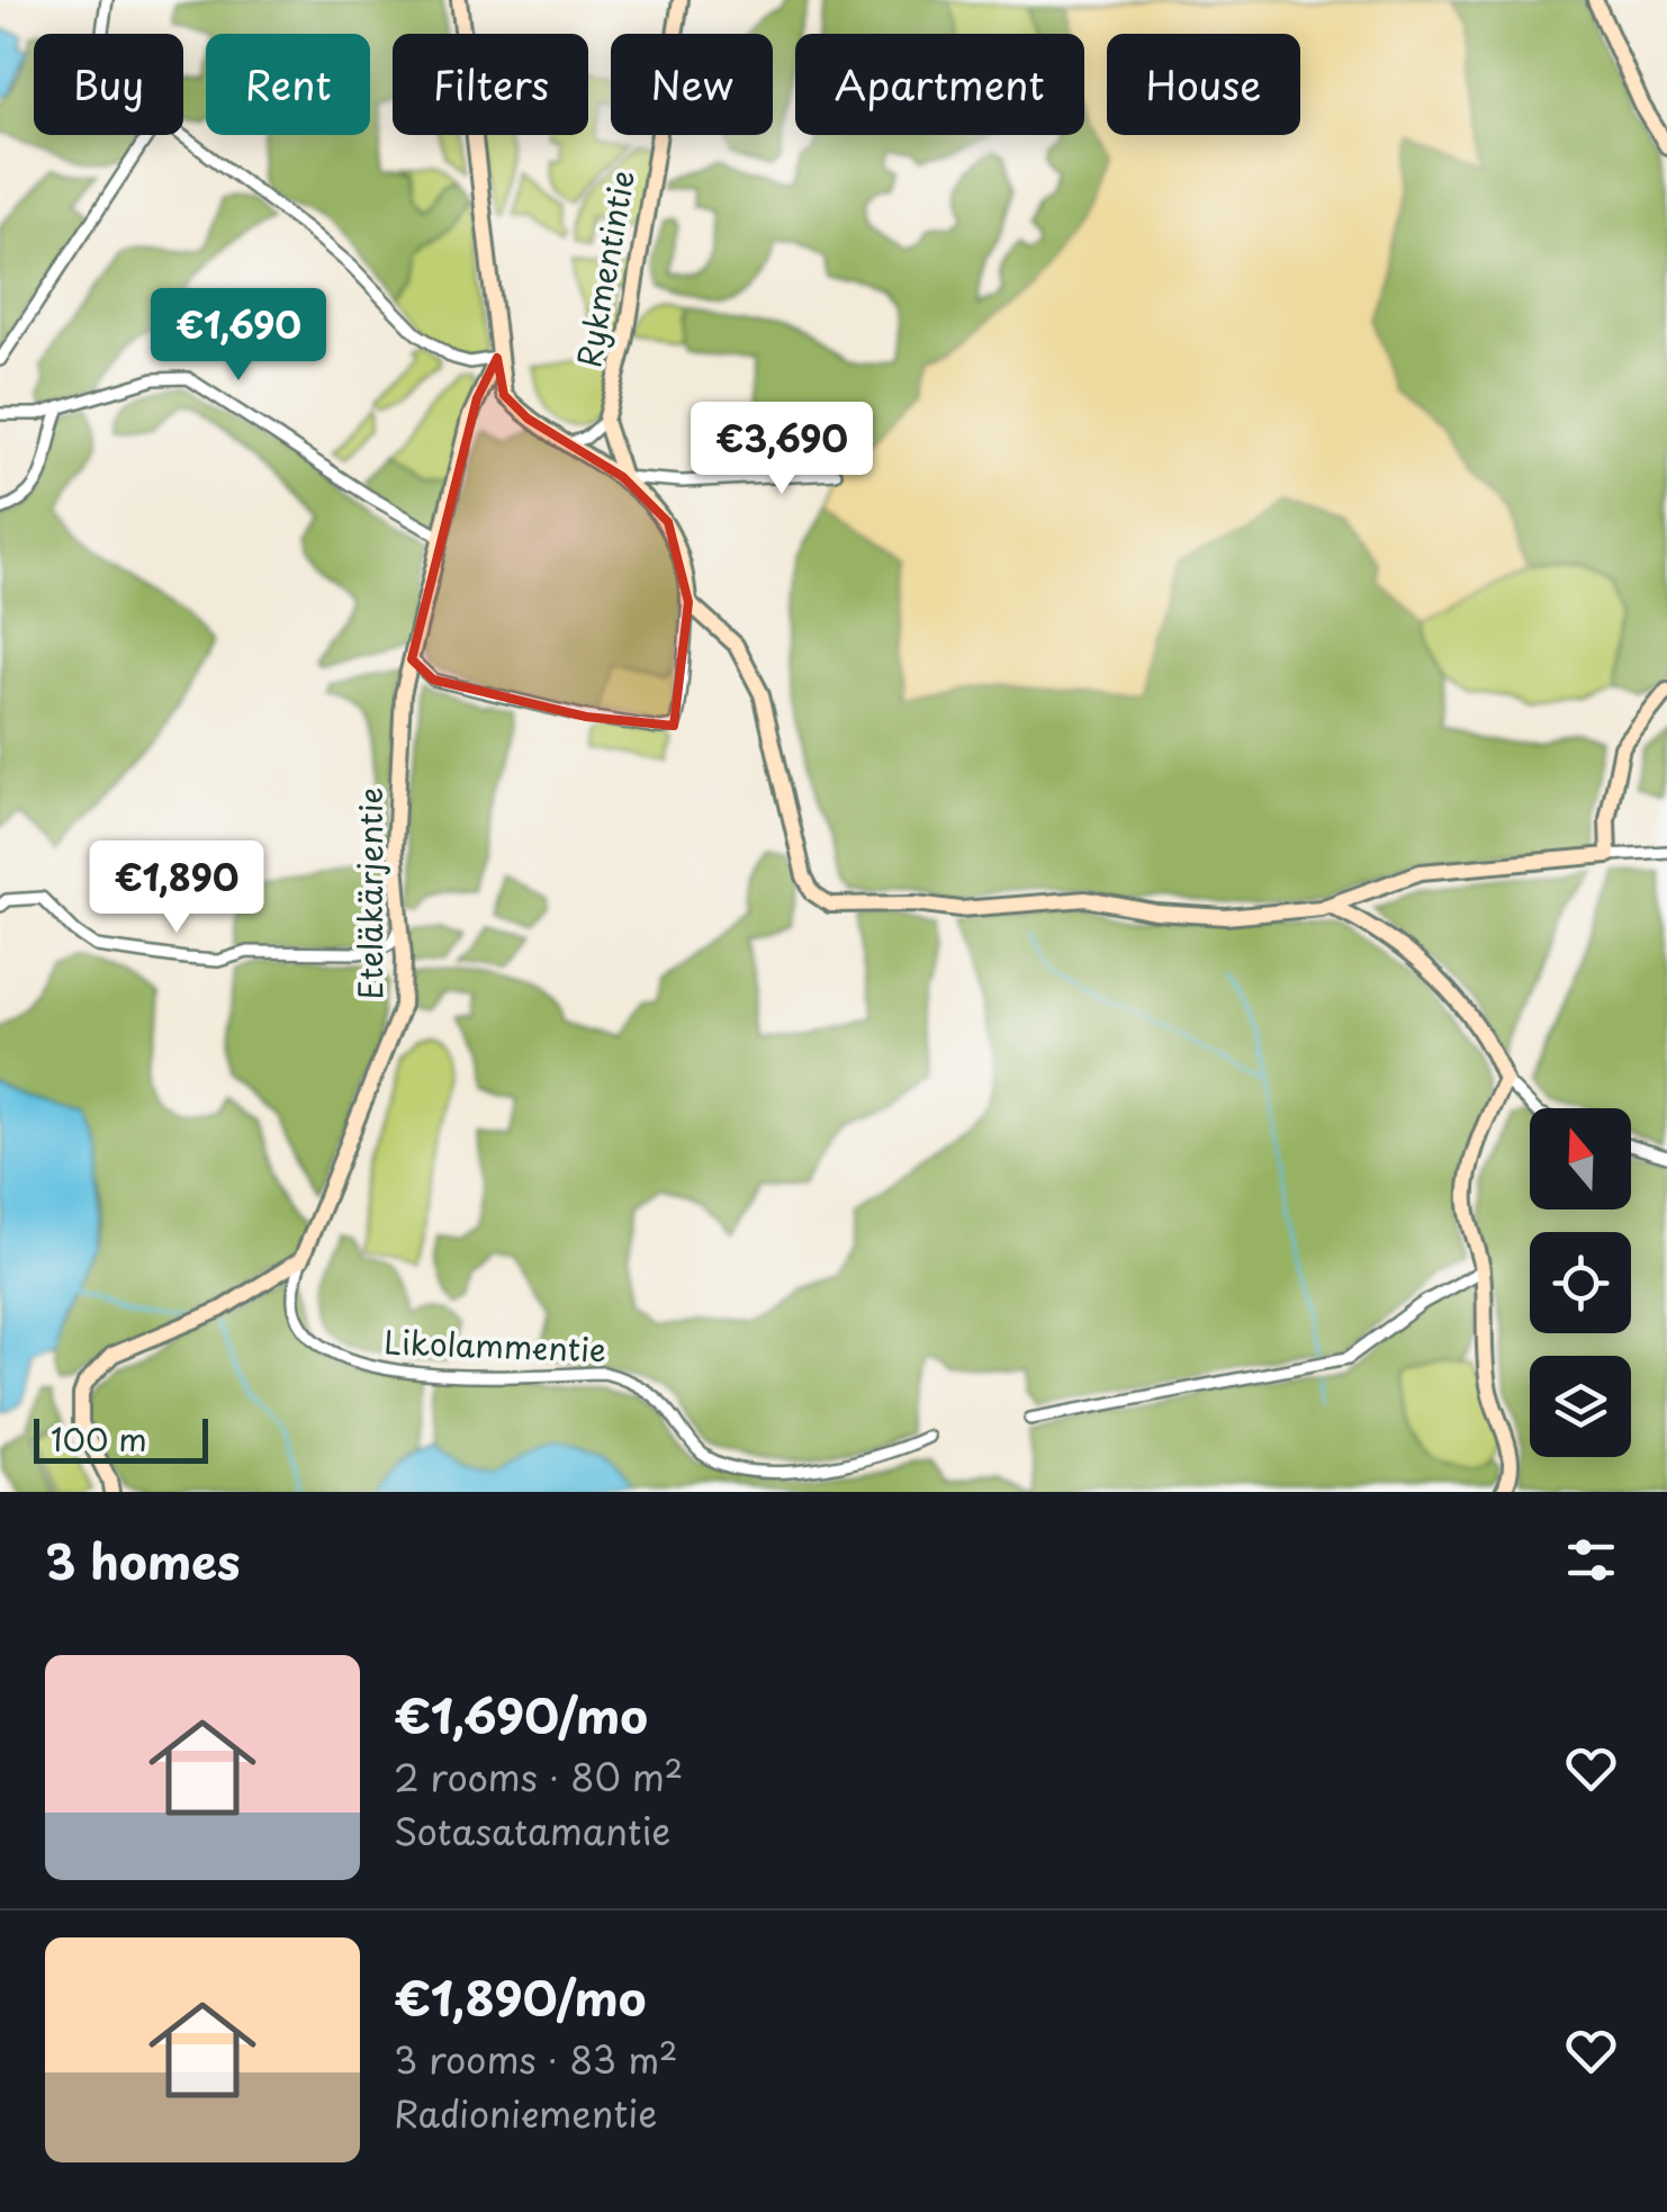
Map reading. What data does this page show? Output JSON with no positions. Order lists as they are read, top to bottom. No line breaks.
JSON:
{"streets":{"street":["Rykmentintie","Eteläkärjentie","Likolammentie"]},"crossings":[["Eteläkärjentie","Likolammentie"]],"scale_bar":"100 m","north":"top","page":{"chip":["Buy","Rent","Filters","New","Apartment","House"],"price":["€1,690","€3,690","€1,890"],"scale":"100 m","heading":"3 homes","list":[{"name":"€1,690/mo","note":"2 rooms · 80 m² · Sotasatamantie"},{"name":"€1,890/mo","note":"3 rooms · 83 m² · Radioniementie"}]}}
